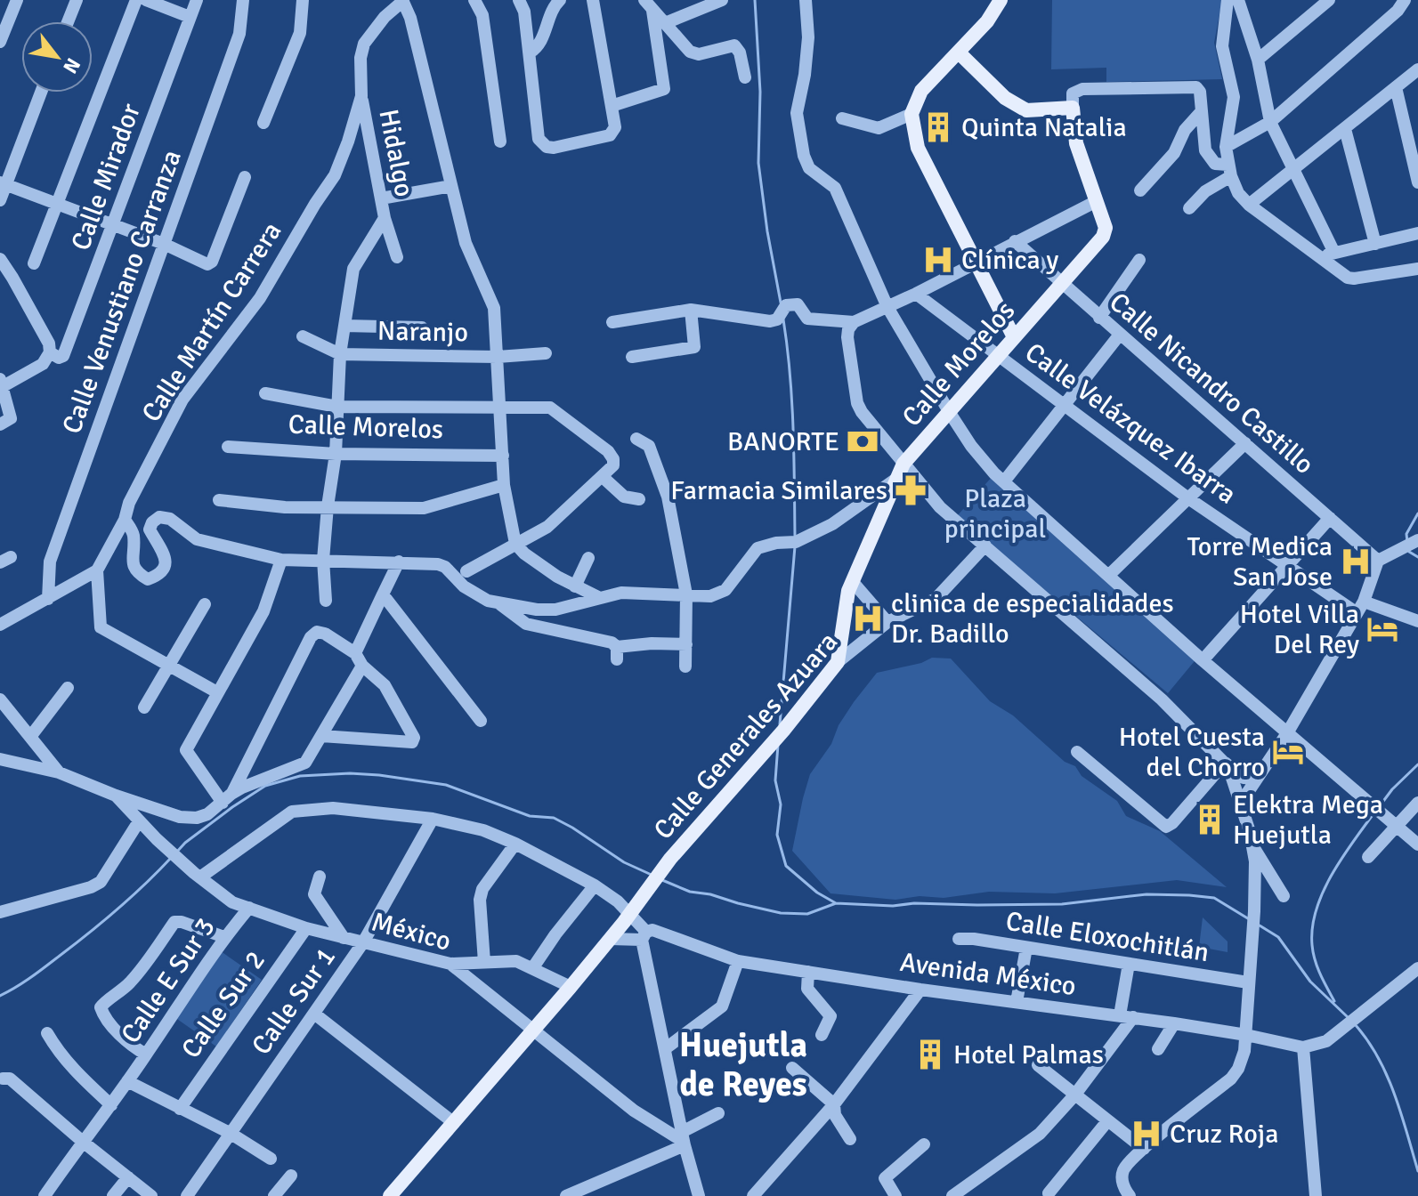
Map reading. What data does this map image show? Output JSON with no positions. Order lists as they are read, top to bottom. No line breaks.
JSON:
{"streets":{"main road":["Calle Morelos","Calle Generales Azuara"],"street":["Hidalgo","Calle Mirador","Calle Venustiano Carranza","Calle Martín Carrera","Naranjo","Calle Nicandro Castillo","Calle Velázquez Ibarra","México","Calle Eloxochitlán","Avenida México","Calle E Sur 3","Calle Sur 1","Calle Sur 2"]},"crossings":[["Hidalgo","Calle Martín Carrera"],["Calle Morelos","Calle Nicandro Castillo"],["Calle Morelos","Calle Velázquez Ibarra"],["Calle Morelos","Calle Generales Azuara"],["Calle Generales Azuara","México"],["México","Calle E Sur 3"],["México","Calle Sur 1"],["México","Calle Sur 2"]],"districts":["Huejutla de Reyes"],"parks":["Plaza principal"],"places":{"building":["Quinta Natalia","Elektra Mega Huejutla","Hotel Palmas"],"hospital":["Clínica y","Torre Medica San Jose","clinica de especialidades Dr. Badillo","Cruz Roja"],"bank":["BANORTE"],"pharmacy":["Farmacia Similares"],"hotel":["Hotel Villa Del Rey","Hotel Cuesta del Chorro"]},"north":"bottom right"}
